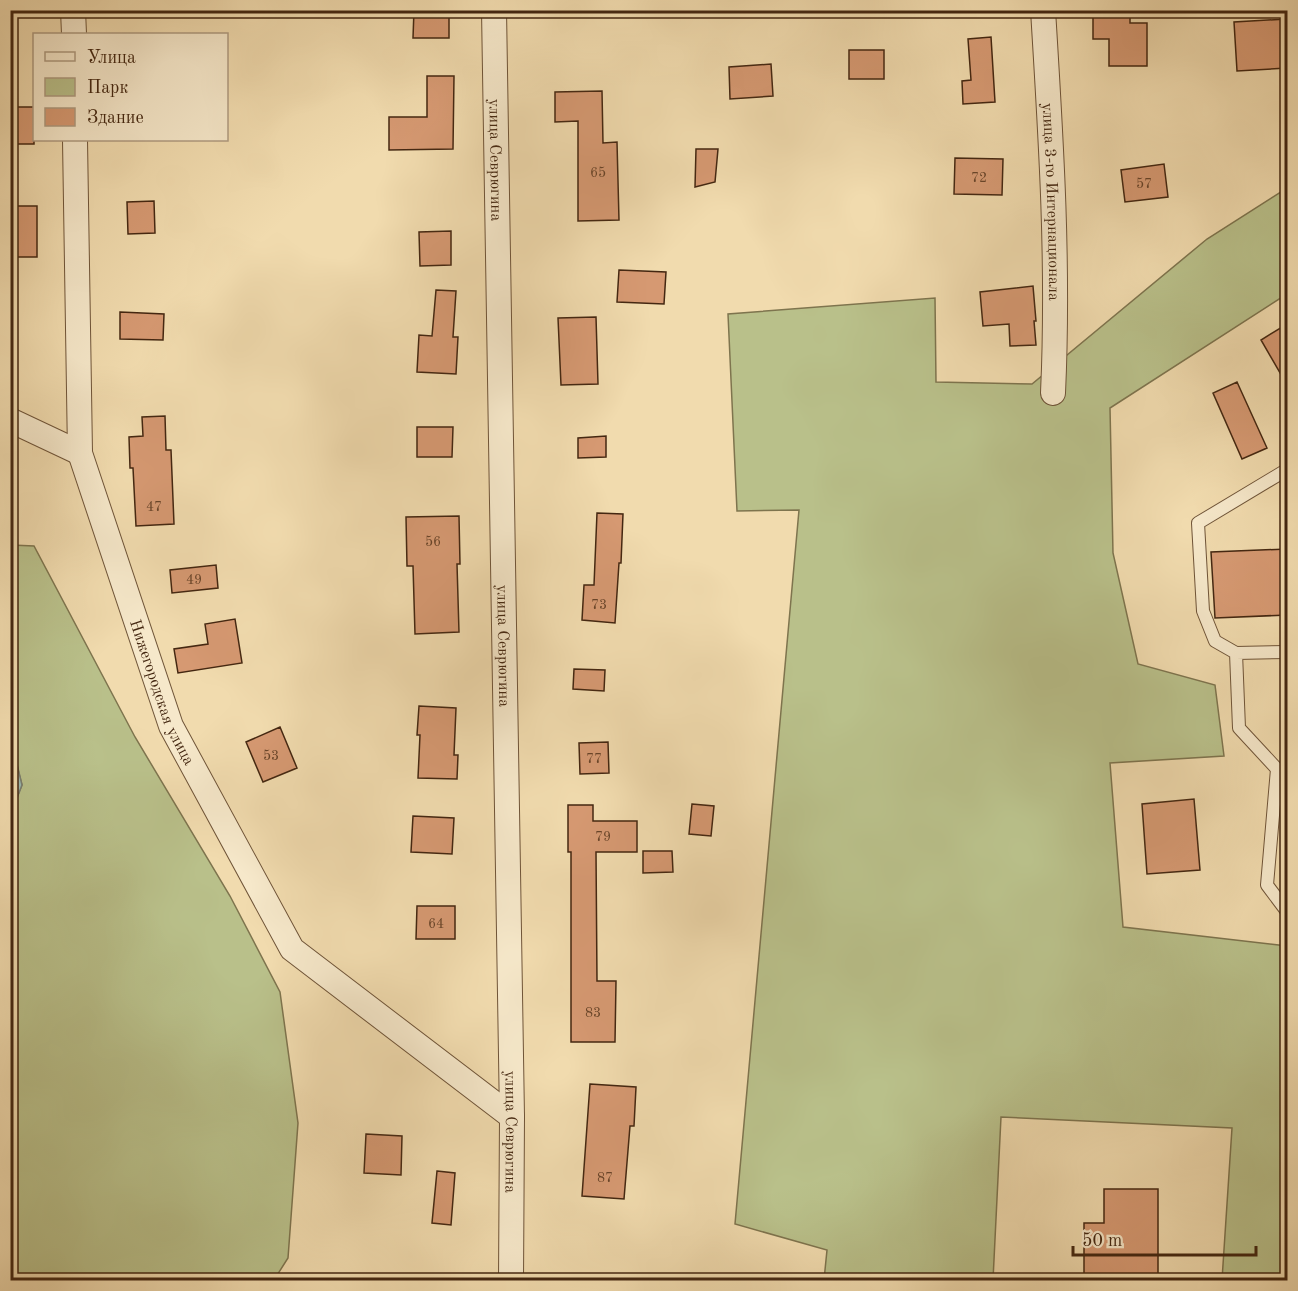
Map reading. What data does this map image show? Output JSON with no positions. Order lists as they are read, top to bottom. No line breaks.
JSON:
{"streets":{"street":["улица Севрюгина","улица 3-го Интернационала","Нижегородская улица"]},"crossings":[["улица Севрюгина","Нижегородская улица"]],"house_numbers":["65","72","57","47","56","49","73","53","77","79","64","83","87"],"legend":["Улица","Парк","Здание"],"scale_bar":"50 m"}
